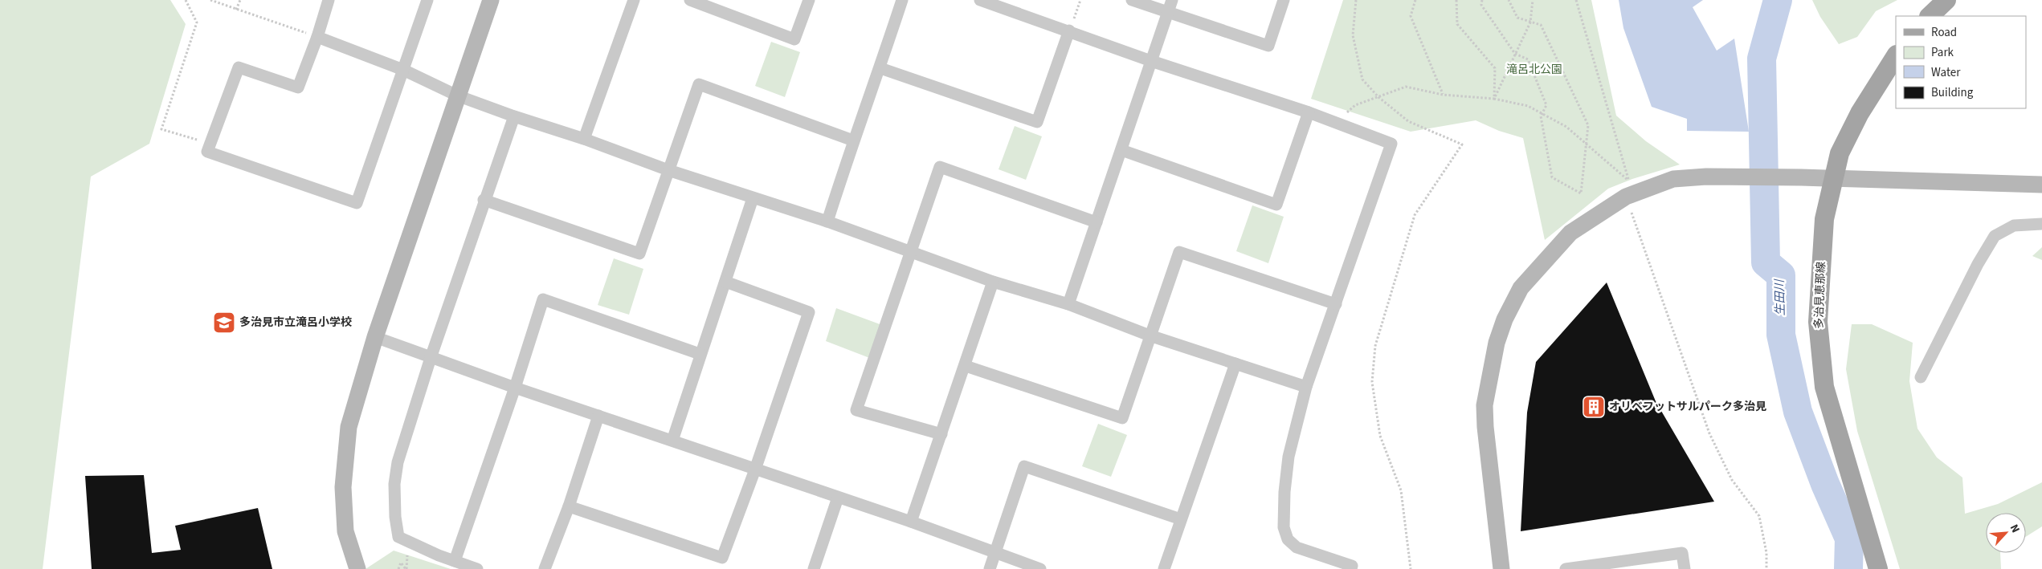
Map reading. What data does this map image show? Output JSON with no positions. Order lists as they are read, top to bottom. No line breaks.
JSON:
{"streets":{"main road":["多治見恵那線"]},"water":["生田川"],"parks":["滝呂北公園"],"places":{"school or university":["多治見市立滝呂小学校"],"building":["オリベフットサルパーク多治見"]},"legend":["Road","Park","Water","Building"],"north":"top right"}
